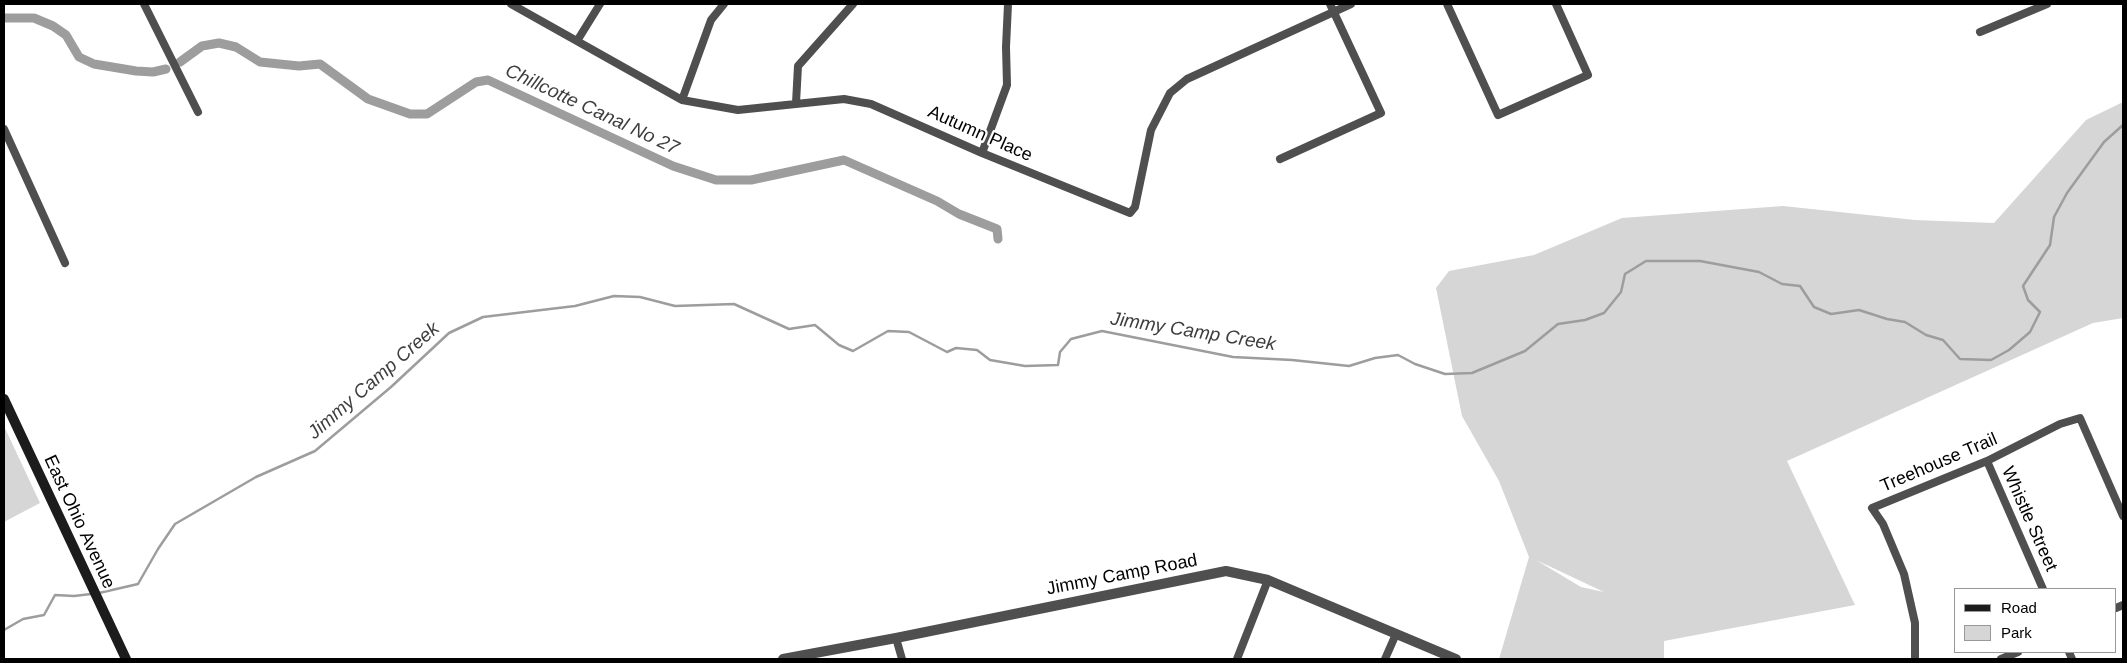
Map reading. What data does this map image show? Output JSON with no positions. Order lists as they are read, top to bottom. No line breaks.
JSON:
{"streets":{"main road":["East Ohio Avenue"],"street":["Autumn Place","Treehouse Trail","Whistle Street","Jimmy Camp Road"]},"crossings":[["Treehouse Trail","Whistle Street"]],"water":["Chillcotte Canal No 27","Jimmy Camp Creek"],"legend":["Road","Park"]}
